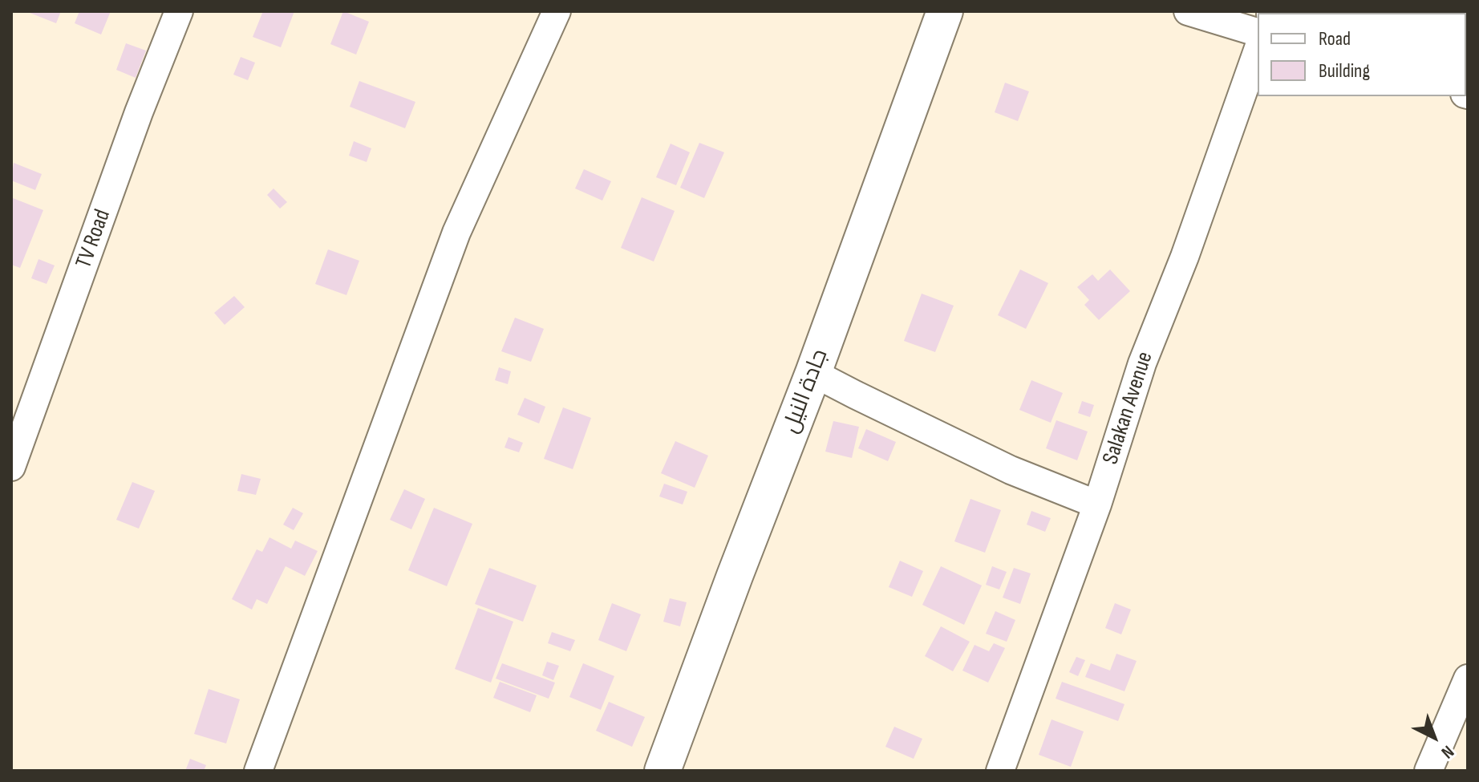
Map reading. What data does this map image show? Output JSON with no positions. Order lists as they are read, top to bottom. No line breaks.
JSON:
{"streets":{"street":["TV Road","جادة النيل","Salakan Avenue"]},"legend":["Road","Building"],"north":"bottom right"}
